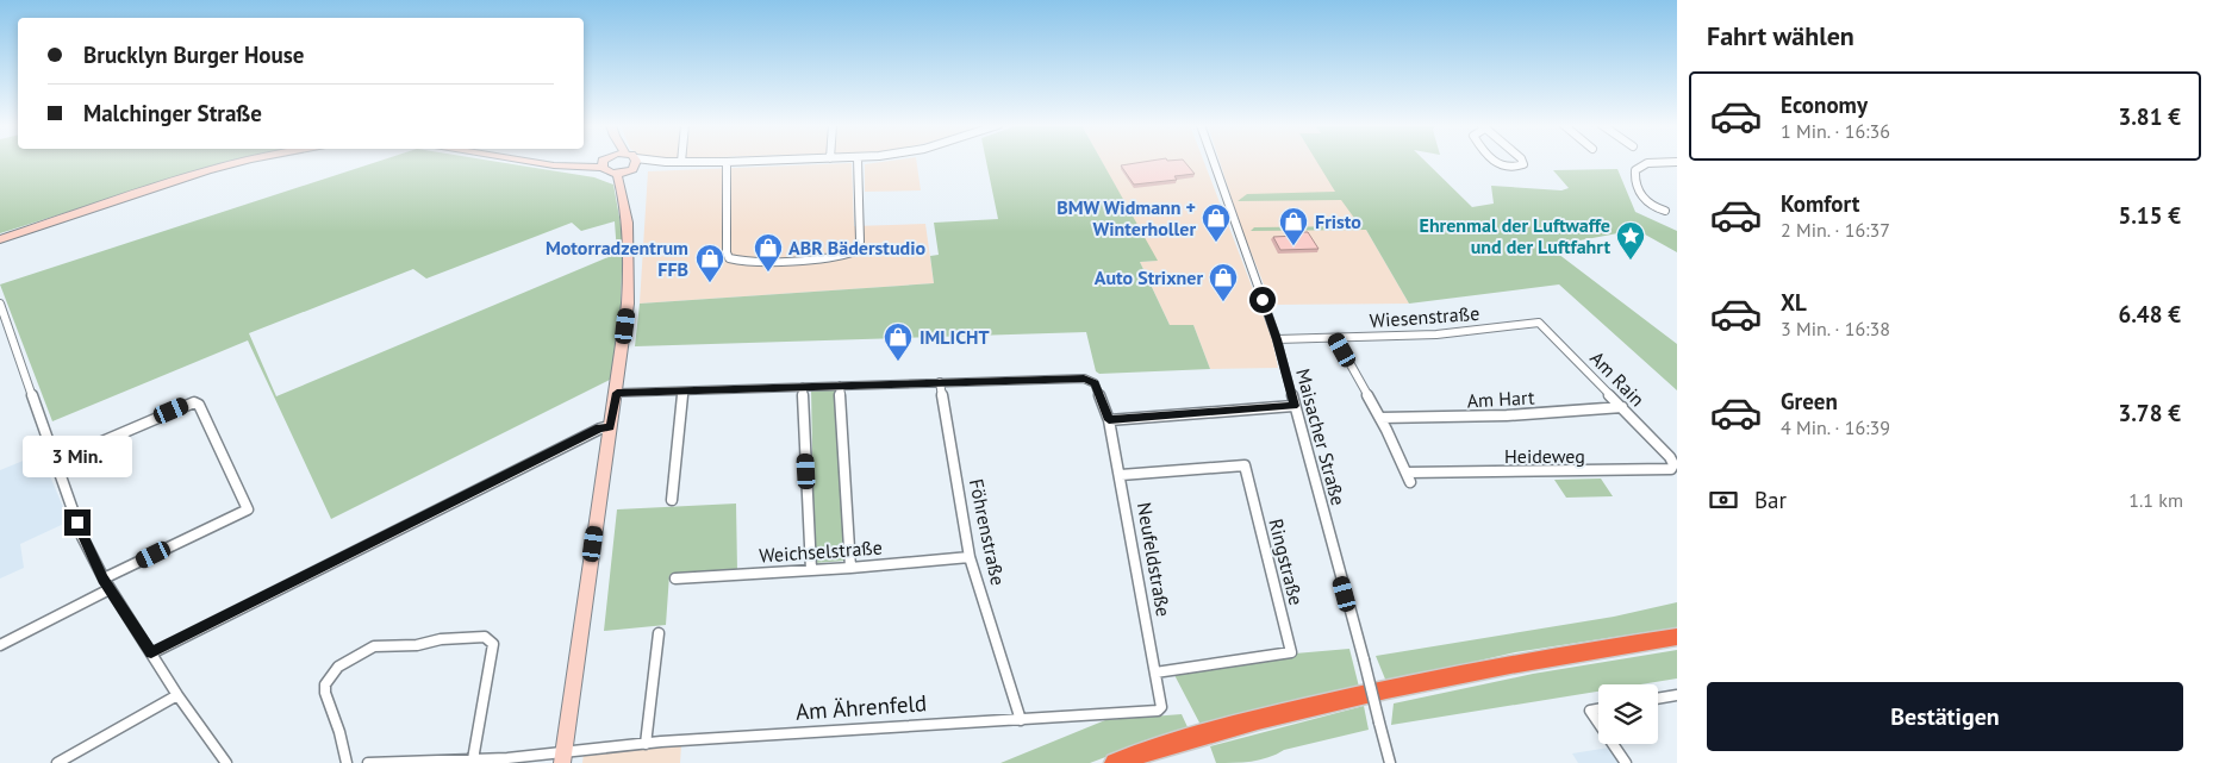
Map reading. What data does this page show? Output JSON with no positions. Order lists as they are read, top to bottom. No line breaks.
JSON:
{"streets":{"street":["Wiesenstraße","Am Rain","Am Hart","Maisacher Straße","Heideweg","Föhrenstraße","Weichselstraße","Neufeldstraße","Ringstraße","Am Ährenfeld"]},"crossings":[["Wiesenstraße","Am Rain"],["Wiesenstraße","Maisacher Straße"],["Wiesenstraße","Heideweg"],["Am Rain","Am Hart"],["Am Rain","Heideweg"],["Am Hart","Heideweg"],["Föhrenstraße","Weichselstraße"],["Föhrenstraße","Neufeldstraße"],["Föhrenstraße","Am Ährenfeld"],["Neufeldstraße","Ringstraße"],["Neufeldstraße","Am Ährenfeld"]],"places":{"shop":["BMW Widmann + Winterholler","Fristo","ABR Bäderstudio","Motorradzentrum FFB","Auto Strixner","IMLICHT"],"place":["Ehrenmal der Luftwaffe und der Luftfahrt"]},"page":{"heading":"Fahrt wählen","banner":["Brucklyn Burger House","Malchinger Straße"],"list":[{"name":"Economy","note":"1 Min. · 16:36","value":"3.81 €"},{"name":"Komfort","note":"2 Min. · 16:37","value":"5.15 €"},{"name":"XL","note":"3 Min. · 16:38","value":"6.48 €"},{"name":"Green","note":"4 Min. · 16:39","value":"3.78 €"}],"bubble":"3 Min.","pay":["Bar","1.1 km"],"buttons":"Bestätigen"}}
